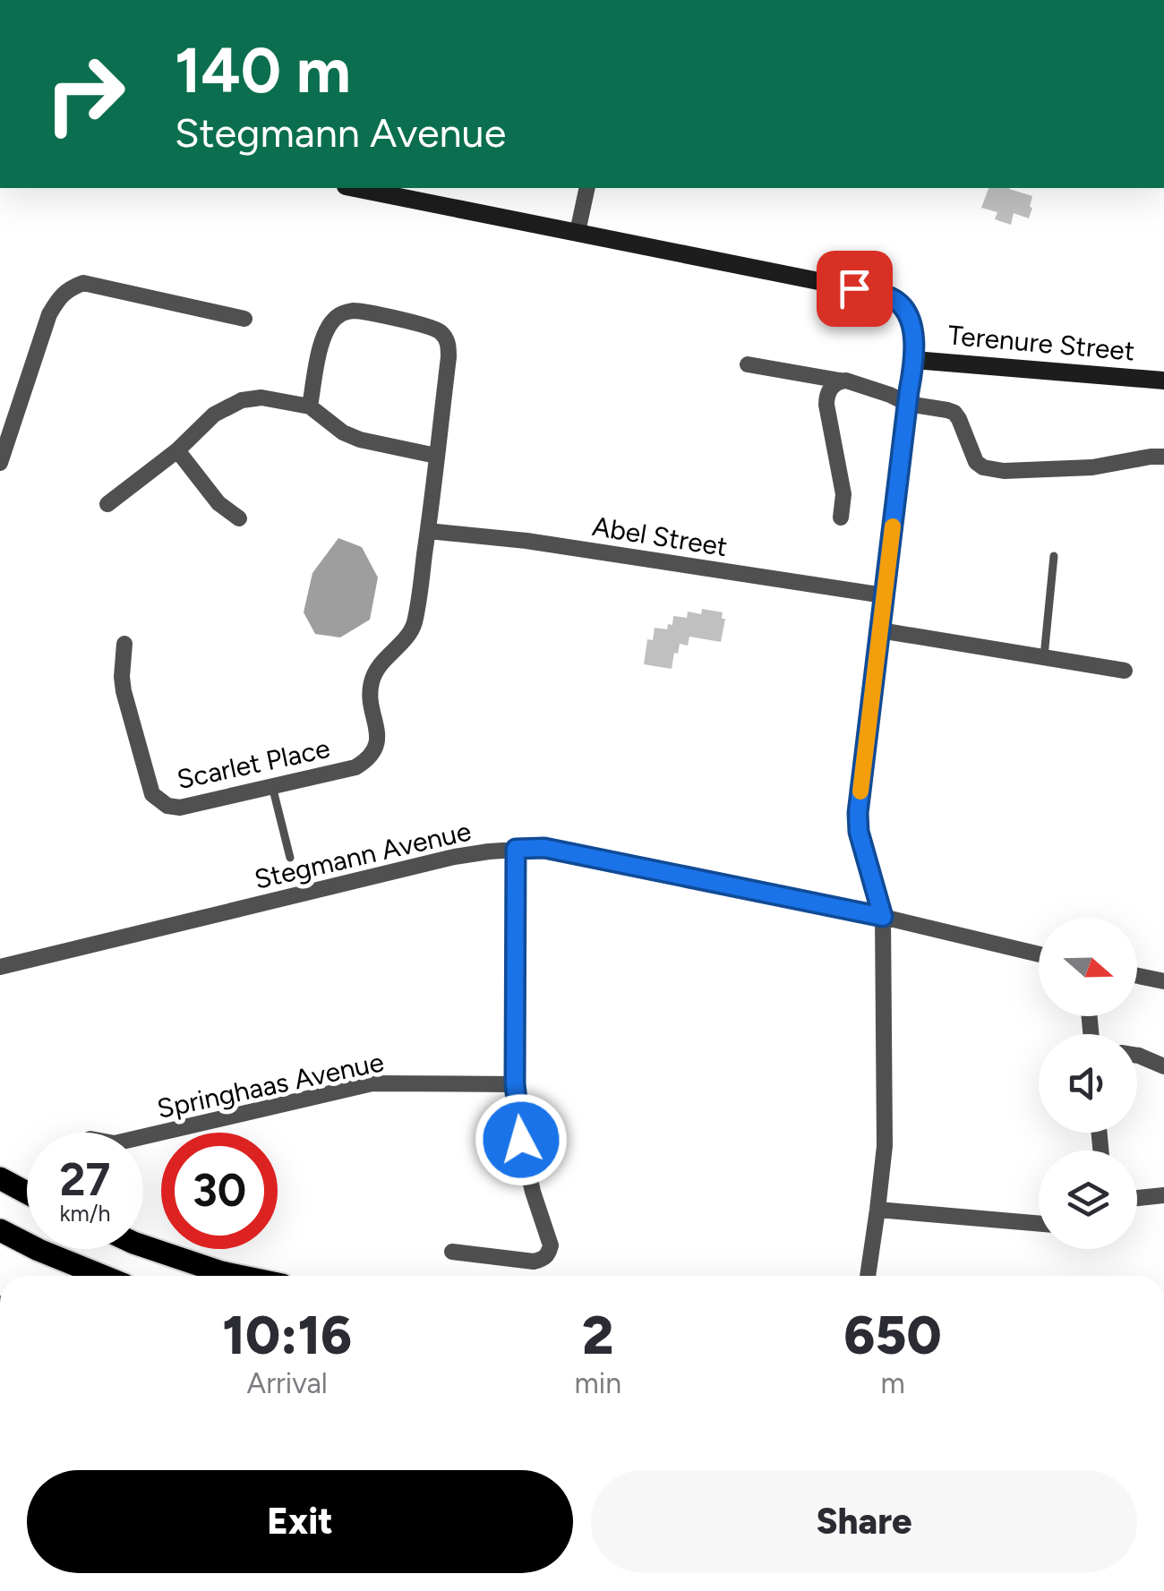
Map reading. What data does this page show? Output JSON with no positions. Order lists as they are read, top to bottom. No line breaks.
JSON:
{"streets":{"street":["Terenure Street","Abel Street","Scarlet Place","Stegmann Avenue","Springhaas Avenue"]},"crossings":[["Abel Street","Scarlet Place"]],"north":"right","page":{"turn":["140 m","Stegmann Avenue"],"speed":"27 km/h","limit":"30","eta":["10:16","Arrival","2","min","650","m"],"buttons":["Exit","Share"]}}
